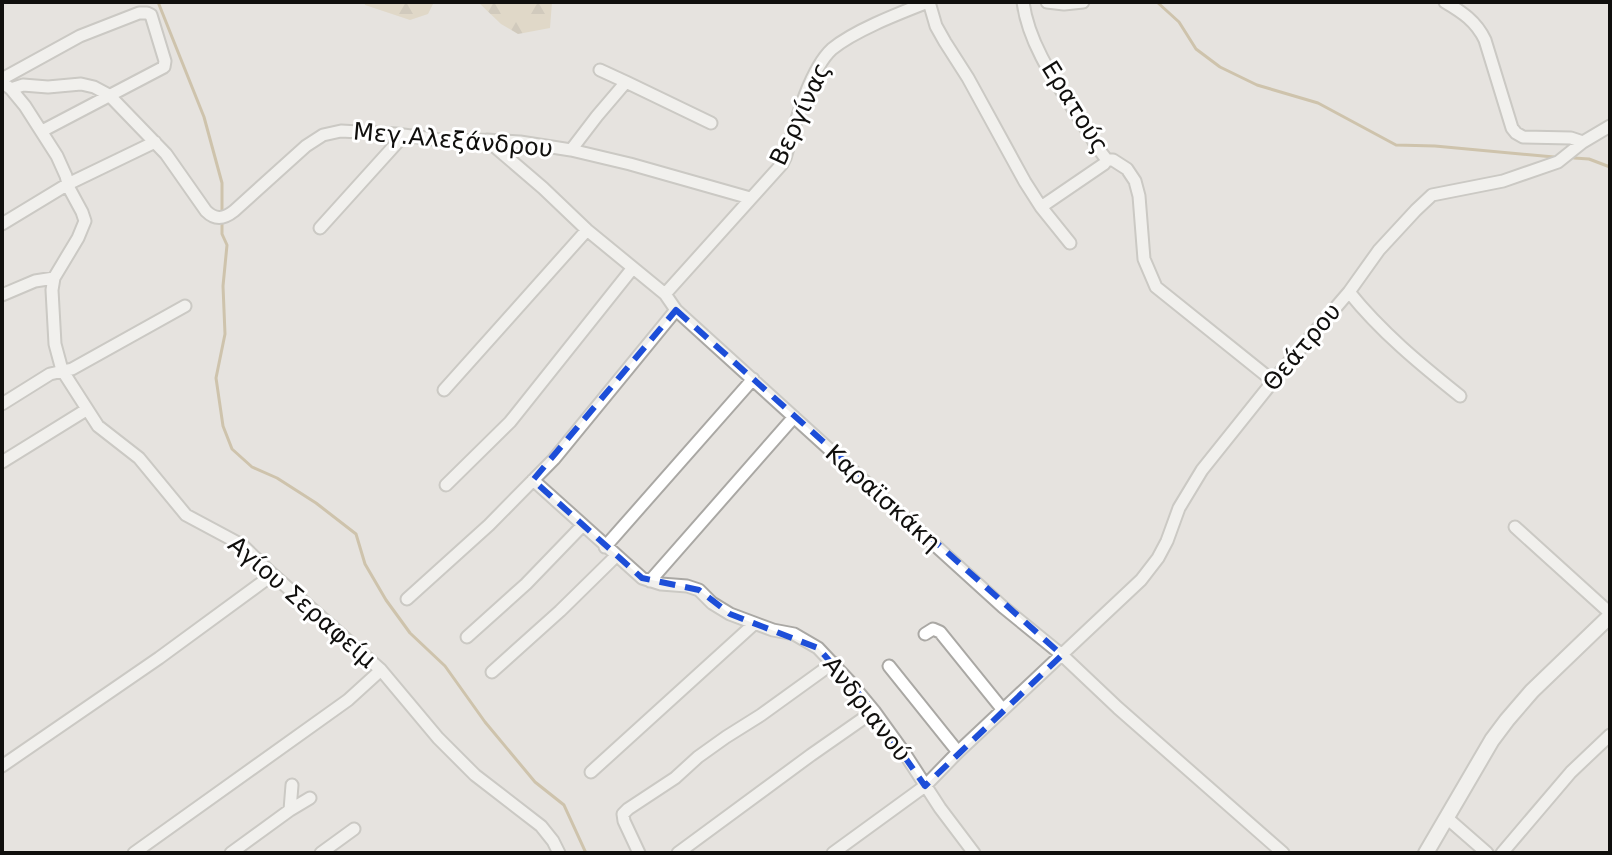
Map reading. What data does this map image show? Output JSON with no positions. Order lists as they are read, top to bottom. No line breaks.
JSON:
{"streets":{"street":["Ερατούς","Βεργίνας","Μεγ.Αλεξάνδρου","Θεάτρου","Καραϊσκάκη","Αγίου Σεραφείμ","Ανδριανού"]},"crossings":[["Ερατούς","Θεάτρου"],["Βεργίνας","Μεγ.Αλεξάνδρου"],["Βεργίνας","Καραϊσκάκη"],["Μεγ.Αλεξάνδρου","Καραϊσκάκη"],["Θεάτρου","Καραϊσκάκη"],["Θεάτρου","Ανδριανού"]]}
